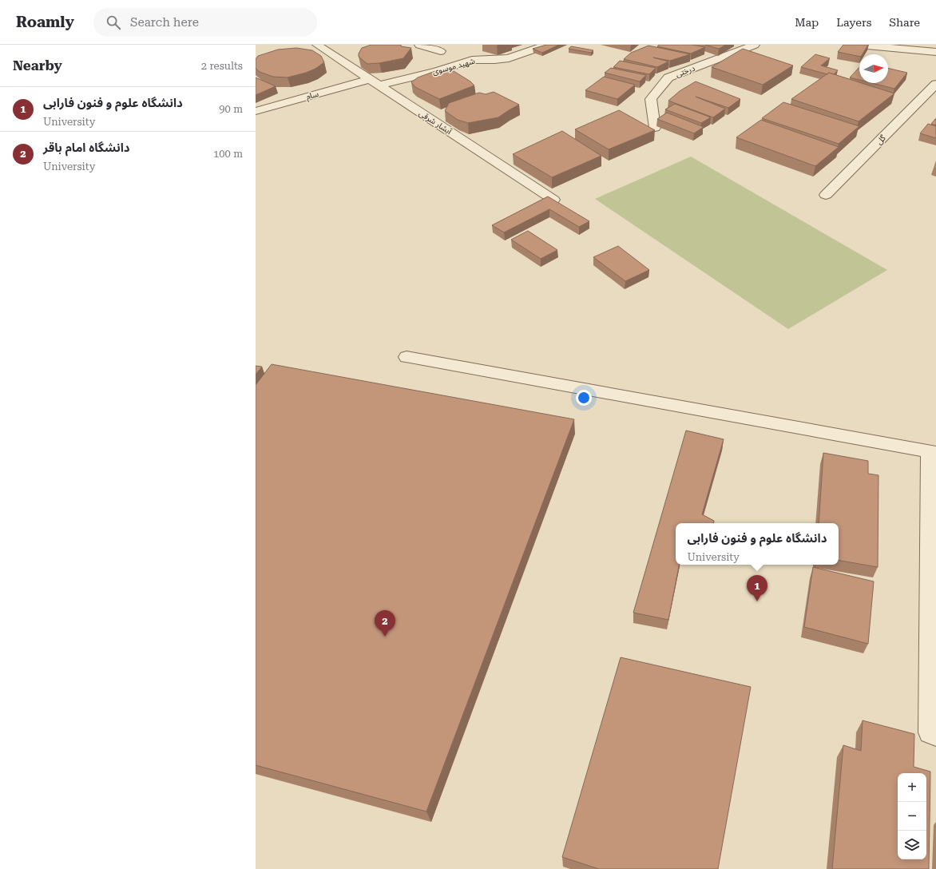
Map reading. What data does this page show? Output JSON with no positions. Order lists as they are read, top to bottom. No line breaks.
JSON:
{"streets":{"street":["شهید موسوی","درختی","سام","آبشار شرقی","گل"]},"crossings":[["شهید موسوی","سام"],["شهید موسوی","آبشار شرقی"],["سام","آبشار شرقی"]],"north":"right","page":{"header":"Roamly","search":"Search here","nav":["Map","Layers","Share"],"heading":["Nearby","2 results"],"list":[{"mark":"1","name":"دانشگاه علوم و فنون فارابی","note":"University","value":"90 m"},{"mark":"2","name":"دانشگاه امام باقر","note":"University","value":"100 m"}],"popup":["دانشگاه علوم و فنون فارابی","University"],"pins":["1","2"],"map_buttons":["+","−"]}}
